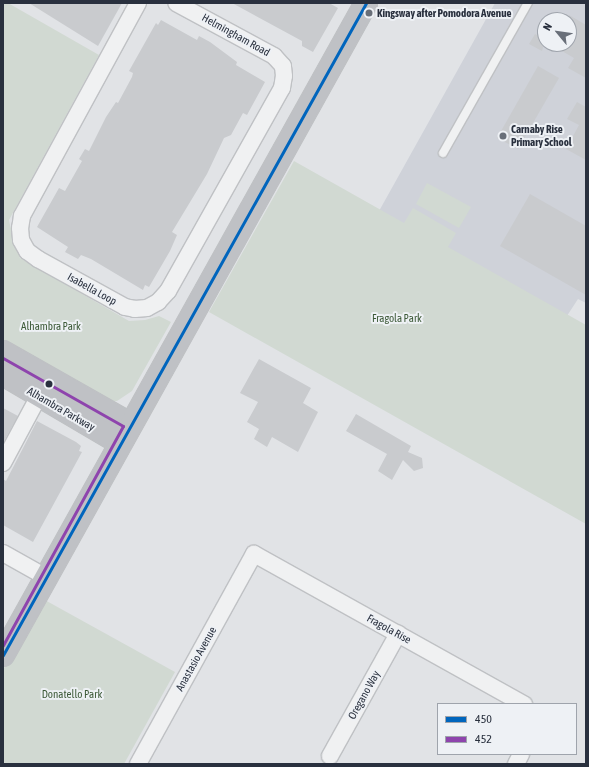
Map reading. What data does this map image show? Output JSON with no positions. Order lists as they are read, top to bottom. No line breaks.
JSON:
{"streets":{"street":["Helmingham Road","Isabella Loop","Alhambra Parkway","Fragola Rise","Anastasio Avenue","Oregano Way"]},"crossings":[["Helmingham Road","Isabella Loop"],["Fragola Rise","Anastasio Avenue"],["Fragola Rise","Oregano Way"]],"parks":["Fragola Park","Alhambra Park","Donatello Park"],"places":["Kingsway after Pomodora Avenue","Carnaby Rise Primary School"],"lines":["transit line 450","transit line 452"],"legend":["450","452"],"north":"top left"}
